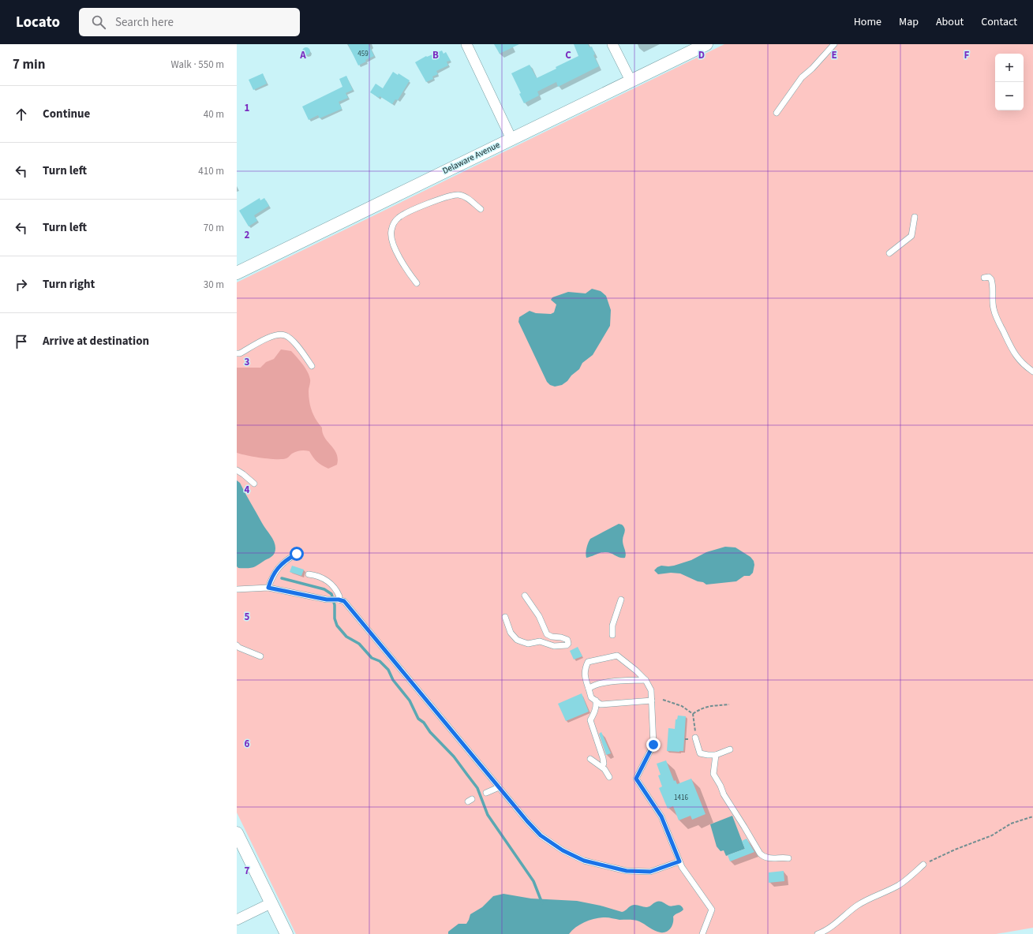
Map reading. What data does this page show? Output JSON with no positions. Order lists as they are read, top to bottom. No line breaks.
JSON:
{"streets":{"street":["Delaware Avenue"]},"house_numbers":["459","1416"],"page":{"header":"Locato","search":"Search here","nav":["Home","Map","About","Contact"],"heading":["7 min","Walk · 550 m"],"map_buttons":["+","−"],"list":[["Continue","40 m"],["Turn left","410 m"],["Turn left","70 m"],["Turn right","30 m"],"Arrive at destination"]},"grid":{"columns":["A","B","C","D","E","F"],"rows":["1","2","3","4","5","6","7"]}}
